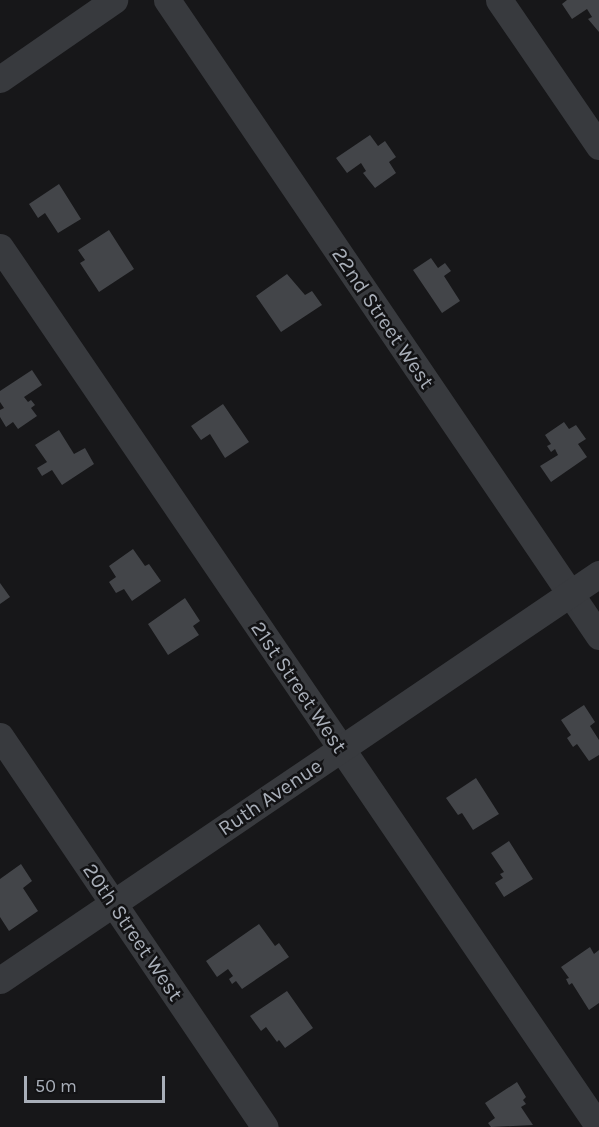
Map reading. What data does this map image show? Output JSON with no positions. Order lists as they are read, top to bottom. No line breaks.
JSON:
{"streets":{"street":["22nd Street West","21st Street West","Ruth Avenue","20th Street West"]},"crossings":[["22nd Street West","Ruth Avenue"],["21st Street West","Ruth Avenue"],["Ruth Avenue","20th Street West"]],"scale_bar":"50 m"}
